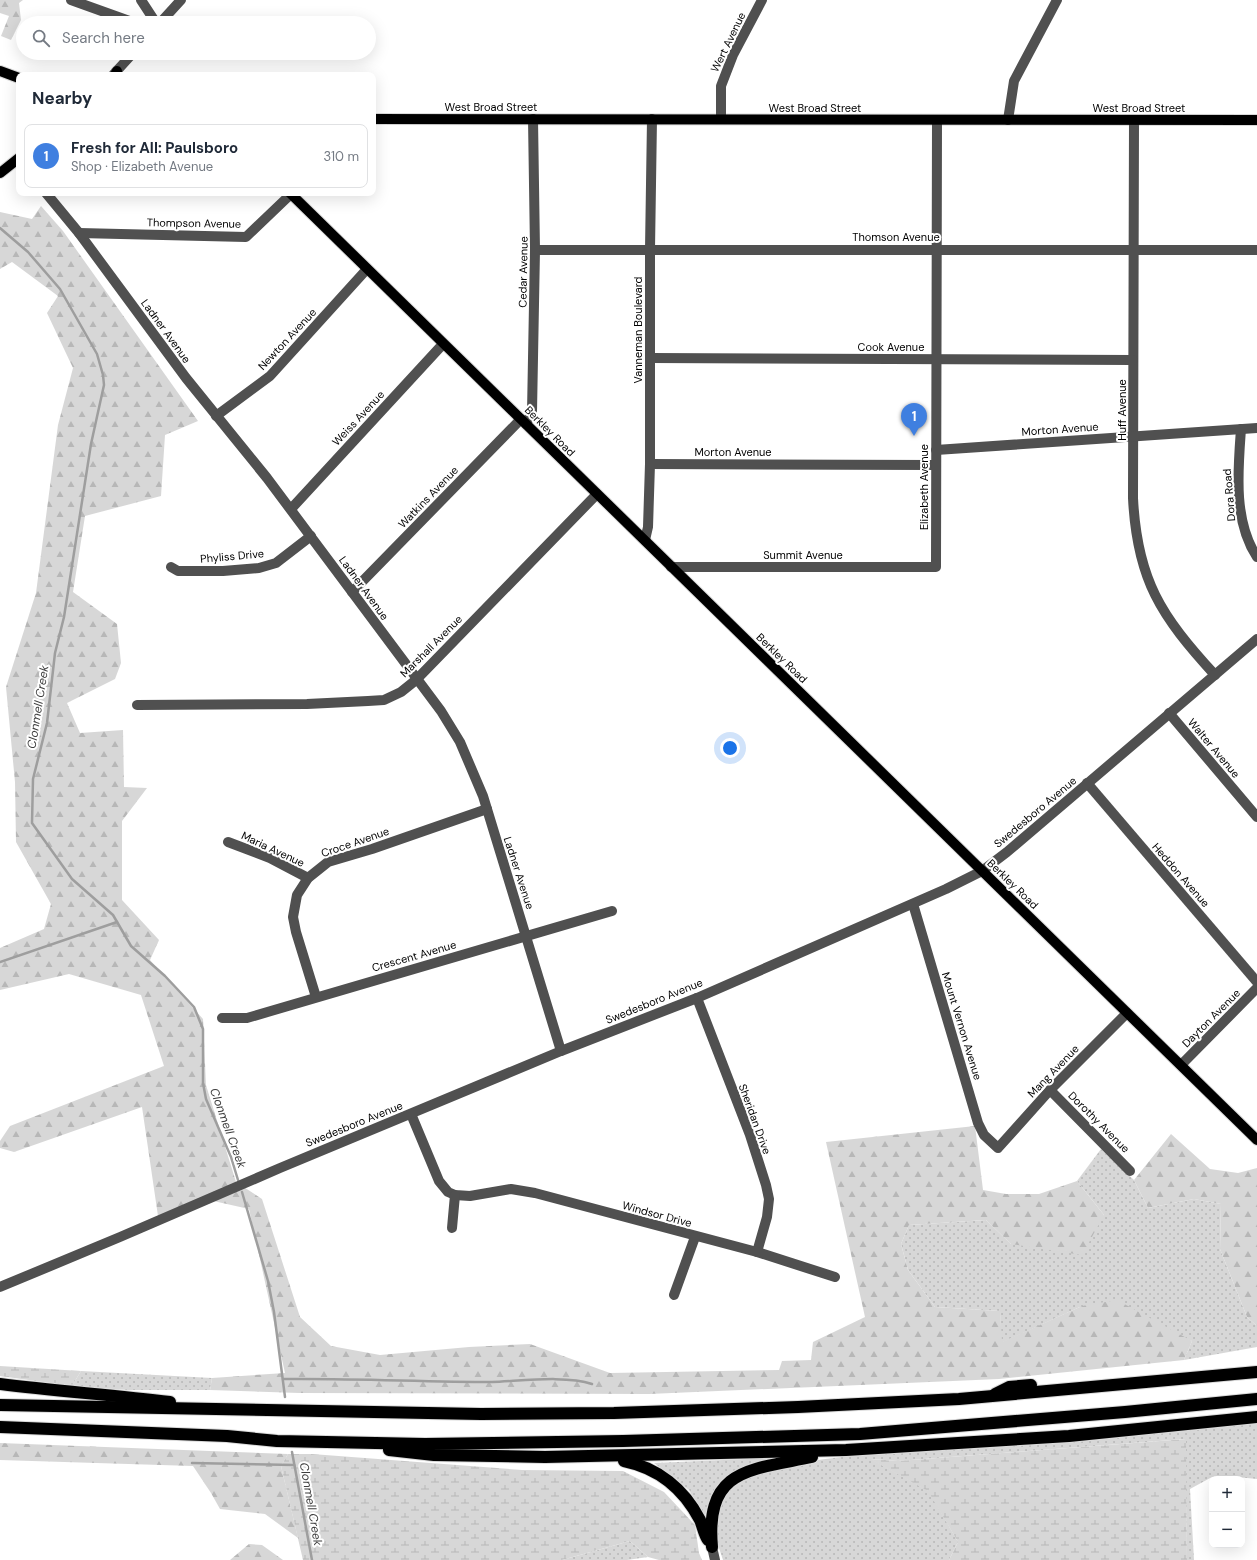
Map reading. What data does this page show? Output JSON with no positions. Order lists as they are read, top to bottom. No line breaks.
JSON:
{"streets":{"main road":["West Broad Street","Berkley Road"],"street":["Wert Avenue","Thompson Avenue","Thomson Avenue","Cedar Avenue","Vanneman Boulevard","Ladner Avenue","Newton Avenue","Cook Avenue","Huff Avenue","Weiss Avenue","Morton Avenue","Elizabeth Avenue","Dora Road","Watkins Avenue","Summit Avenue","Phyliss Drive","Marshall Avenue","Walter Avenue","Swedesboro Avenue","Croce Avenue","Maria Avenue","Heddon Avenue","Crescent Avenue","Dayton Avenue","Mount Vernon Avenue","Mang Avenue","Sheridan Drive","Dorothy Avenue","Windsor Drive"]},"crossings":[["Wert Avenue","West Broad Street"],["West Broad Street","Cedar Avenue"],["West Broad Street","Vanneman Boulevard"],["West Broad Street","Huff Avenue"],["West Broad Street","Elizabeth Avenue"],["Thompson Avenue","Ladner Avenue"],["Thomson Avenue","Cedar Avenue"],["Thomson Avenue","Vanneman Boulevard"],["Thomson Avenue","Huff Avenue"],["Thomson Avenue","Elizabeth Avenue"],["Cedar Avenue","Berkley Road"],["Cedar Avenue","Watkins Avenue"],["Vanneman Boulevard","Cook Avenue"],["Vanneman Boulevard","Morton Avenue"],["Vanneman Boulevard","Berkley Road"],["Ladner Avenue","Newton Avenue"],["Ladner Avenue","Weiss Avenue"],["Ladner Avenue","Watkins Avenue"],["Ladner Avenue","Phyliss Drive"],["Ladner Avenue","Marshall Avenue"],["Ladner Avenue","Swedesboro Avenue"],["Ladner Avenue","Croce Avenue"],["Ladner Avenue","Crescent Avenue"],["Newton Avenue","Berkley Road"],["Cook Avenue","Huff Avenue"],["Cook Avenue","Elizabeth Avenue"],["Huff Avenue","Morton Avenue"],["Huff Avenue","Swedesboro Avenue"],["Weiss Avenue","Berkley Road"],["Morton Avenue","Elizabeth Avenue"],["Morton Avenue","Dora Road"],["Berkley Road","Watkins Avenue"],["Berkley Road","Summit Avenue"],["Berkley Road","Marshall Avenue"],["Berkley Road","Swedesboro Avenue"],["Berkley Road","Dayton Avenue"],["Berkley Road","Mang Avenue"],["Elizabeth Avenue","Summit Avenue"],["Walter Avenue","Swedesboro Avenue"],["Swedesboro Avenue","Heddon Avenue"],["Swedesboro Avenue","Mount Vernon Avenue"],["Swedesboro Avenue","Sheridan Drive"],["Croce Avenue","Maria Avenue"],["Croce Avenue","Crescent Avenue"],["Mount Vernon Avenue","Mang Avenue"],["Mang Avenue","Dorothy Avenue"],["Sheridan Drive","Windsor Drive"]],"water":["Clonmell Creek"],"page":{"search":"Search here","heading":"Nearby","list":[{"mark":"1","name":"Fresh for All: Paulsboro","note":"Shop · Elizabeth Avenue","value":"310 m"}],"pins":"1","map_buttons":["+","−"]}}
